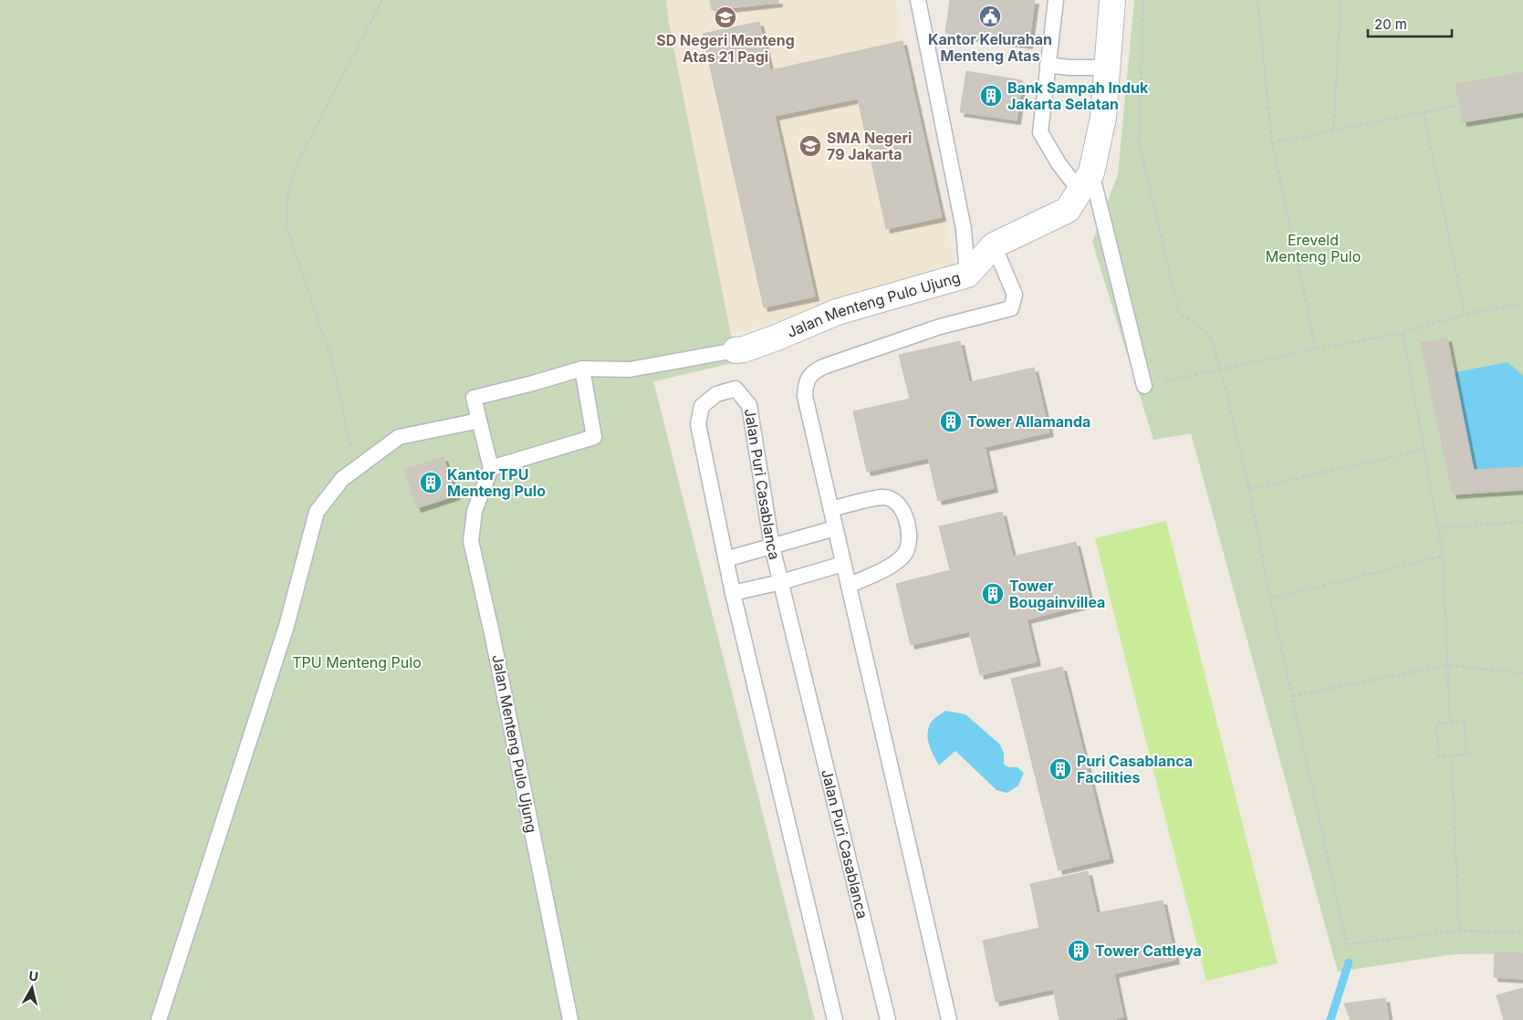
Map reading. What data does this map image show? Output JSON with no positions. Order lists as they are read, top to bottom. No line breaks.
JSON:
{"streets":{"street":["Jalan Menteng Pulo Ujung"],"lane":["Jalan Puri Casablanca"]},"parks":["Ereveld Menteng Pulo","TPU Menteng Pulo"],"places":{"public building":["Kantor Kelurahan Menteng Atas"],"school or university":["SD Negeri Menteng Atas 21 Pagi","SMA Negeri 79 Jakarta"],"building":["Bank Sampah Induk Jakarta Selatan","Tower Allamanda","Kantor TPU Menteng Pulo","Tower Bougainvillea","Puri Casablanca Facilities","Tower Cattleya"]},"scale_bar":"20 m","north":"top"}
